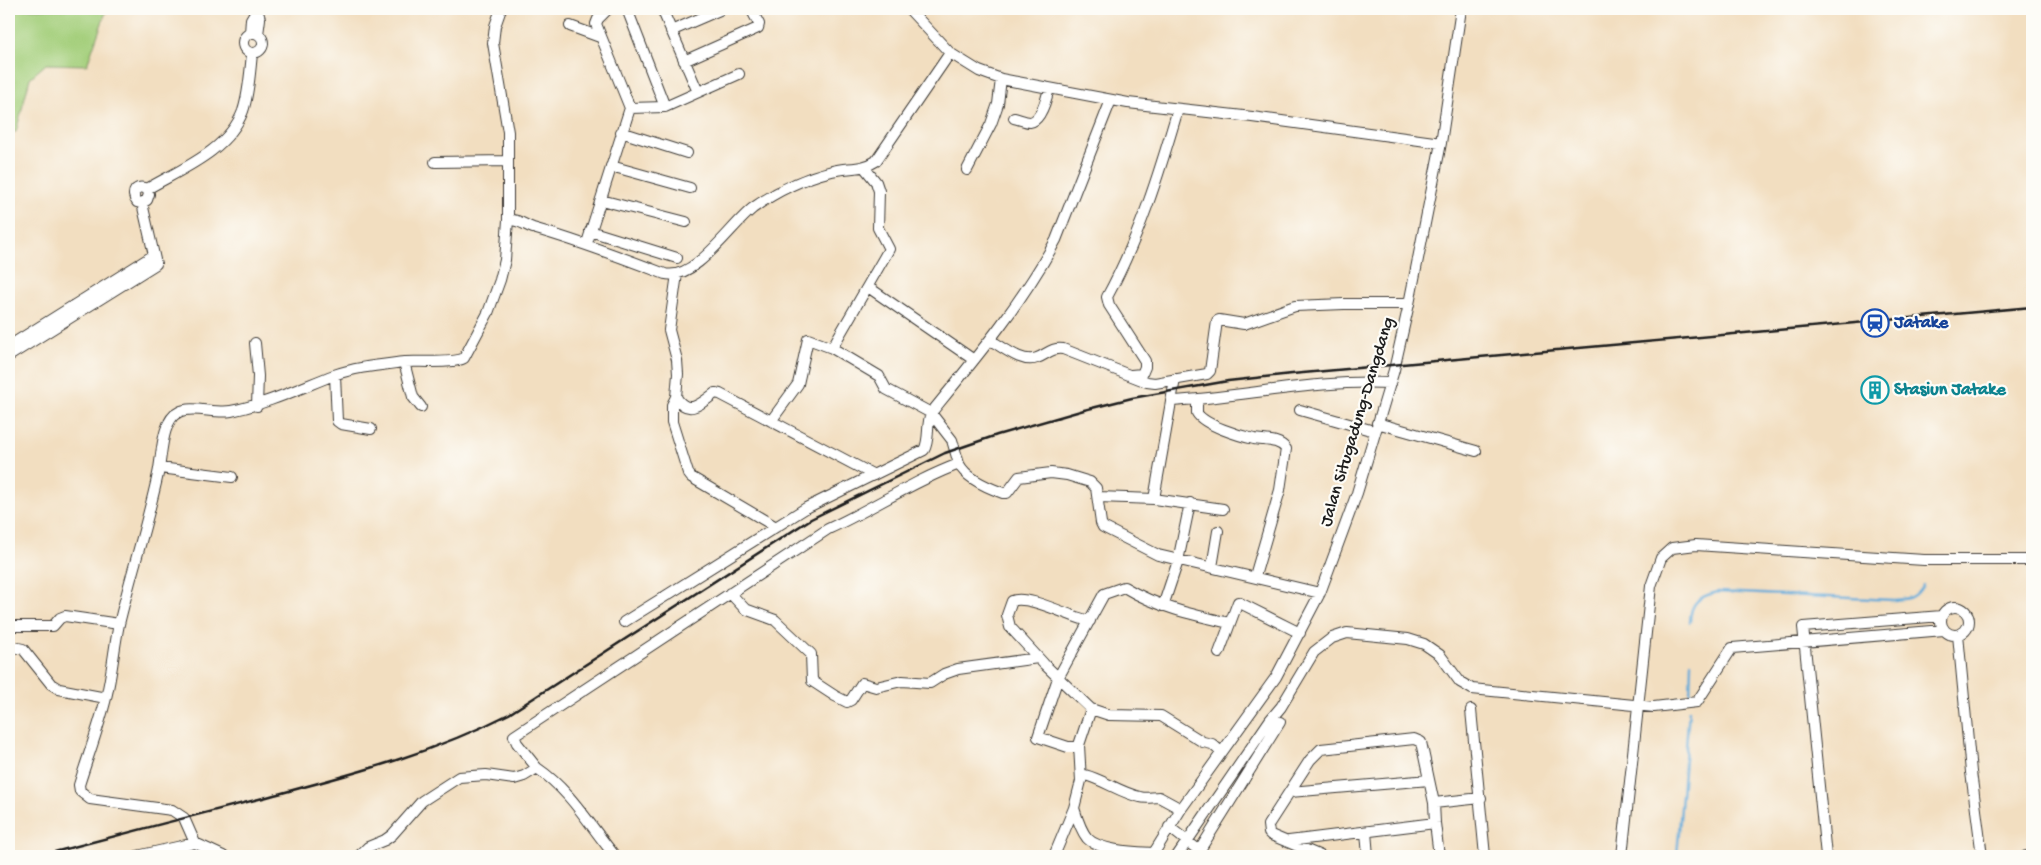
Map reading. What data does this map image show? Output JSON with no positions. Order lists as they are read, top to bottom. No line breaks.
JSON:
{"streets":{"street":["Jalan Situgadung-Dangdang"]},"places":{"station":["Jatake"],"building":["Stasiun Jatake"]}}
